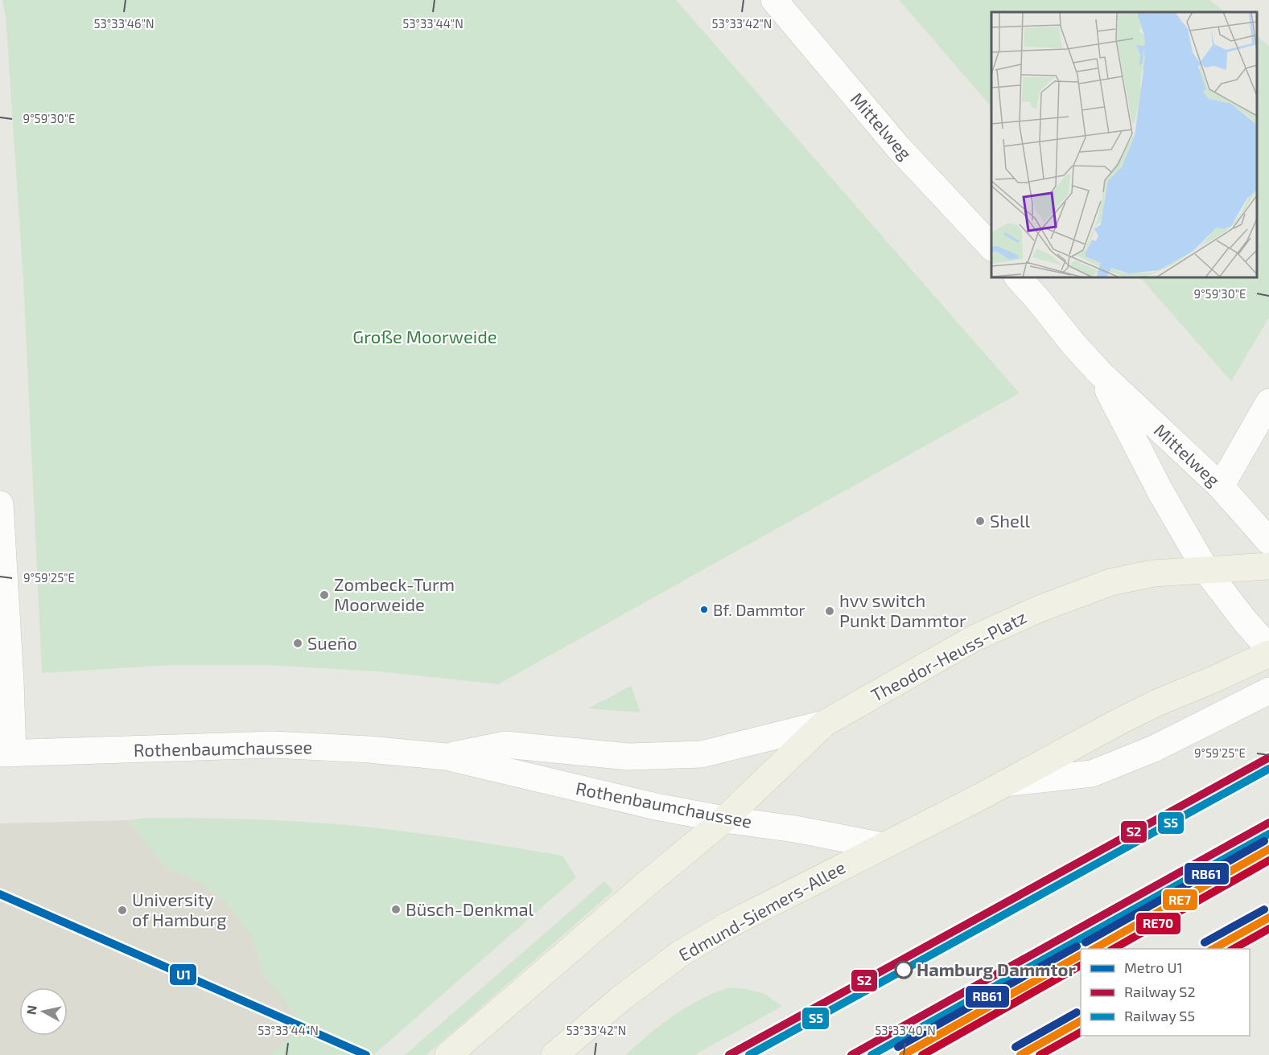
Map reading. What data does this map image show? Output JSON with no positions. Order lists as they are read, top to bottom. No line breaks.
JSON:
{"streets":{"main road":["Theodor-Heuss-Platz","Edmund-Siemers-Allee"],"street":["Mittelweg","Rothenbaumchaussee"]},"crossings":[["Mittelweg","Theodor-Heuss-Platz"],["Theodor-Heuss-Platz","Rothenbaumchaussee"],["Rothenbaumchaussee","Edmund-Siemers-Allee"]],"parks":["Große Moorweide"],"places":["Shell","Zombeck-Turm Moorweide","Bf. Dammtor","hvv switch Punkt Dammtor","Sueño","Büsch-Denkmal","University of Hamburg","Hamburg Dammtor"],"lines":["rail line S2","rail line S5","transit line RB61","transit line RE7","transit line RE70","metro line U1"],"legend":["Metro U1","Railway S2","Railway S5"],"north":"left","coordinates":["53°33'46\"N","53°33'44\"N","53°33'42\"N","9°59'30\"E","9°59'25\"E","53°33'40\"N"]}
